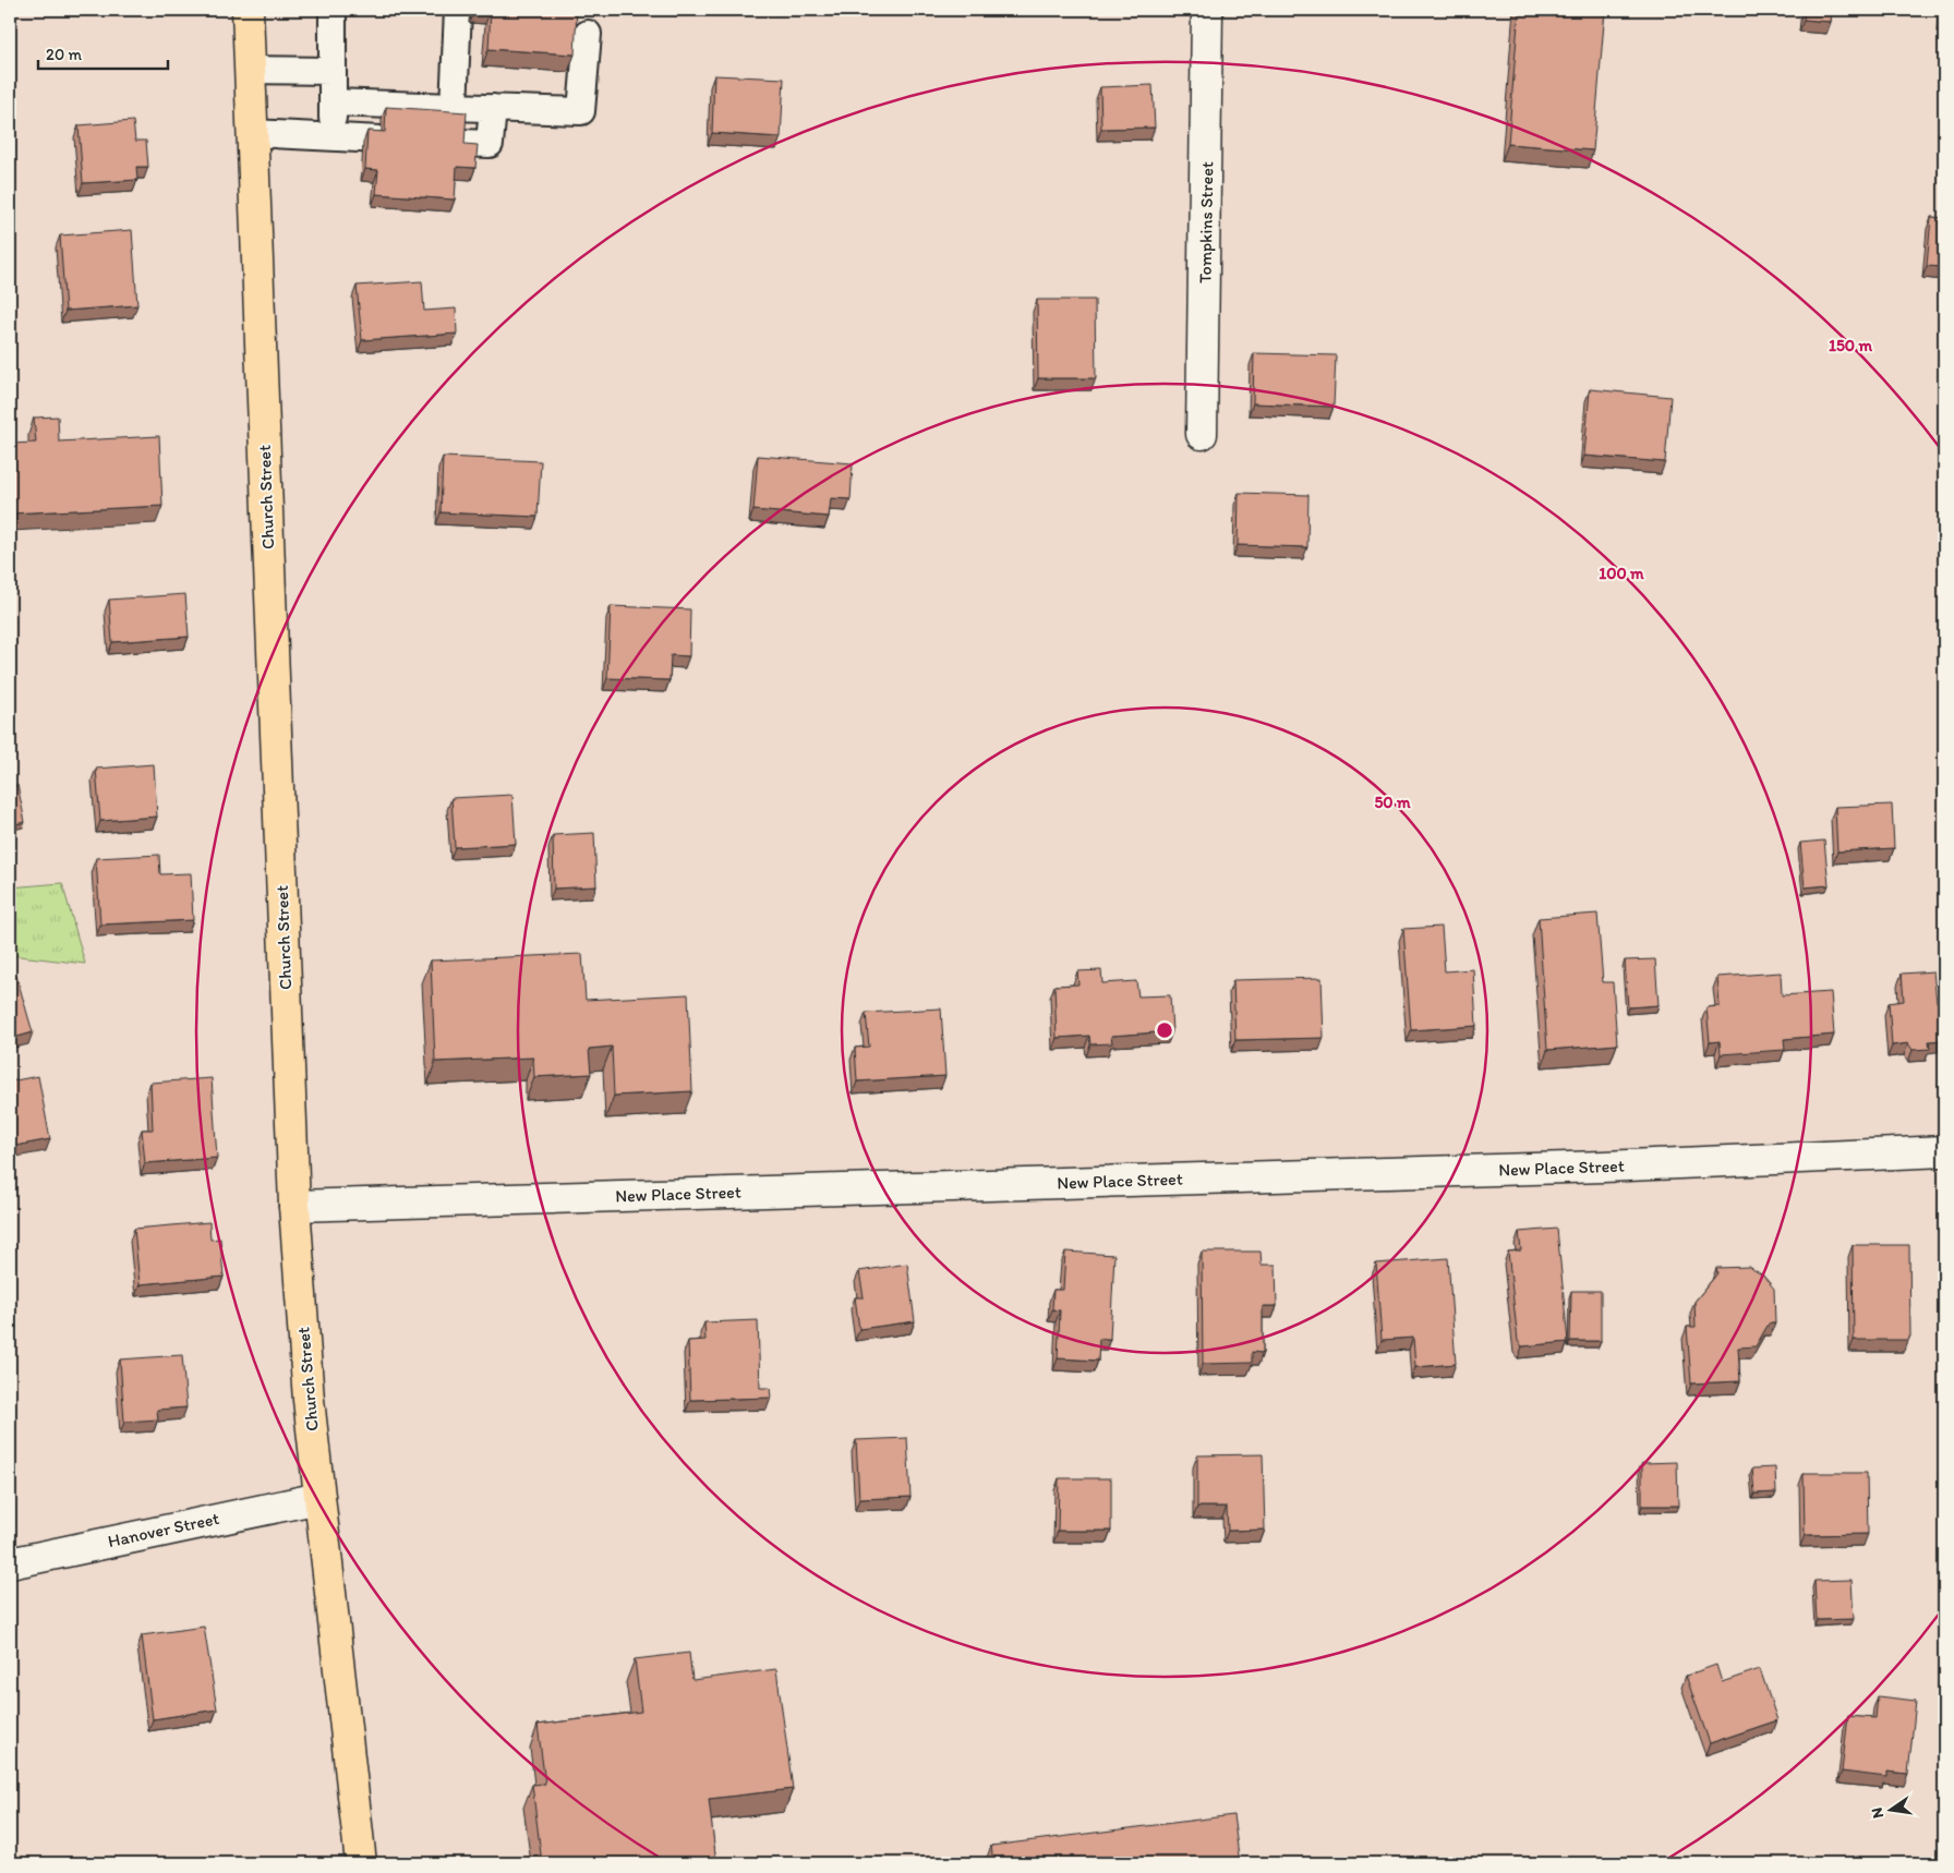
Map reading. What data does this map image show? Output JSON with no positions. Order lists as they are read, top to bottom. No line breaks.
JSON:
{"streets":{"main road":["Church Street"],"street":["Tompkins Street","New Place Street","Hanover Street"]},"crossings":[["Church Street","New Place Street"],["Church Street","Hanover Street"]],"scale_bar":"20 m","north":"left","rings":["150 m","100 m","50 m"]}
